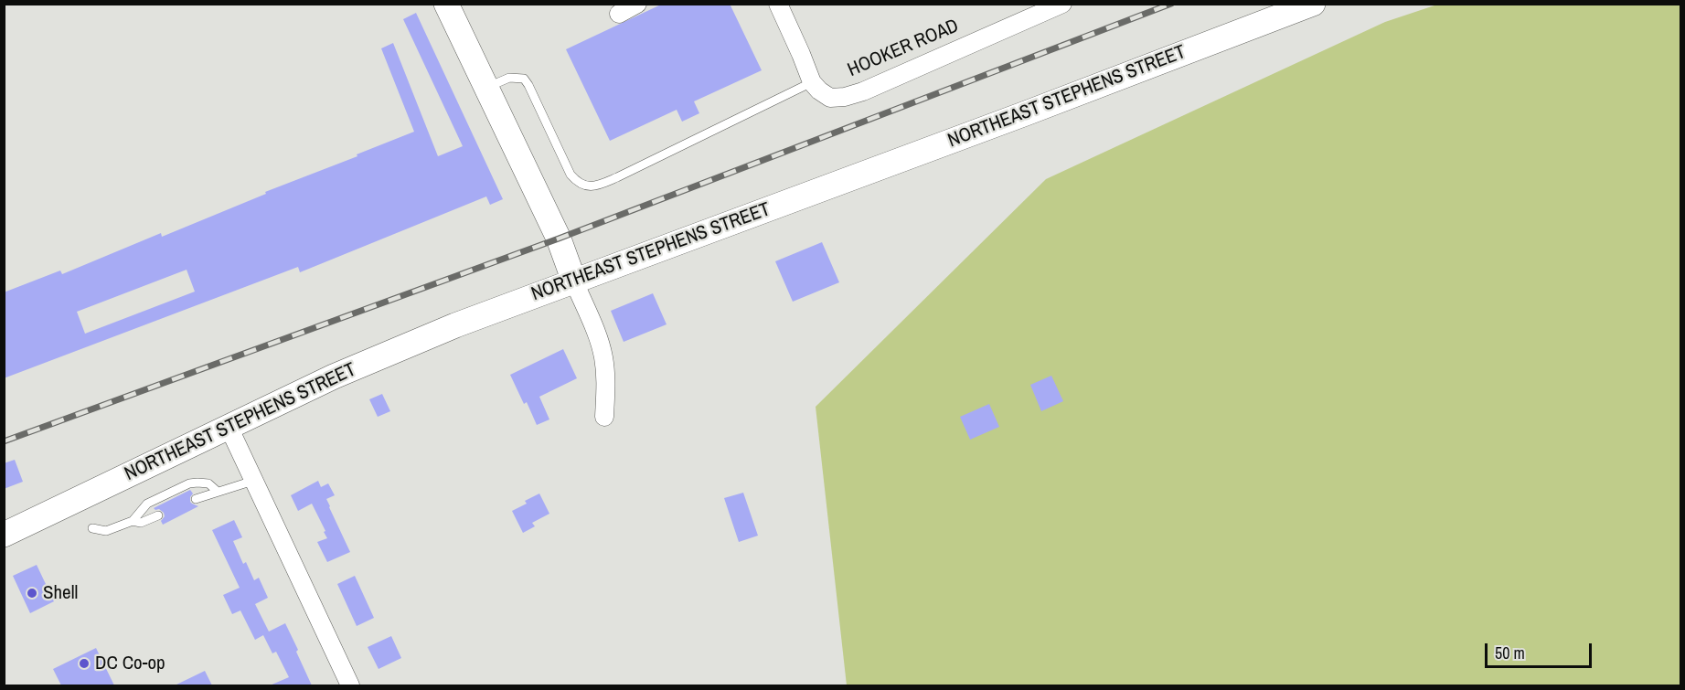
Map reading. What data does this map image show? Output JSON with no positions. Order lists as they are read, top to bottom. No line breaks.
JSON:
{"streets":{"main road":["NORTHEAST STEPHENS STREET"],"street":["HOOKER ROAD"]},"places":["Shell","DC Co-op"],"scale_bar":"50 m"}
